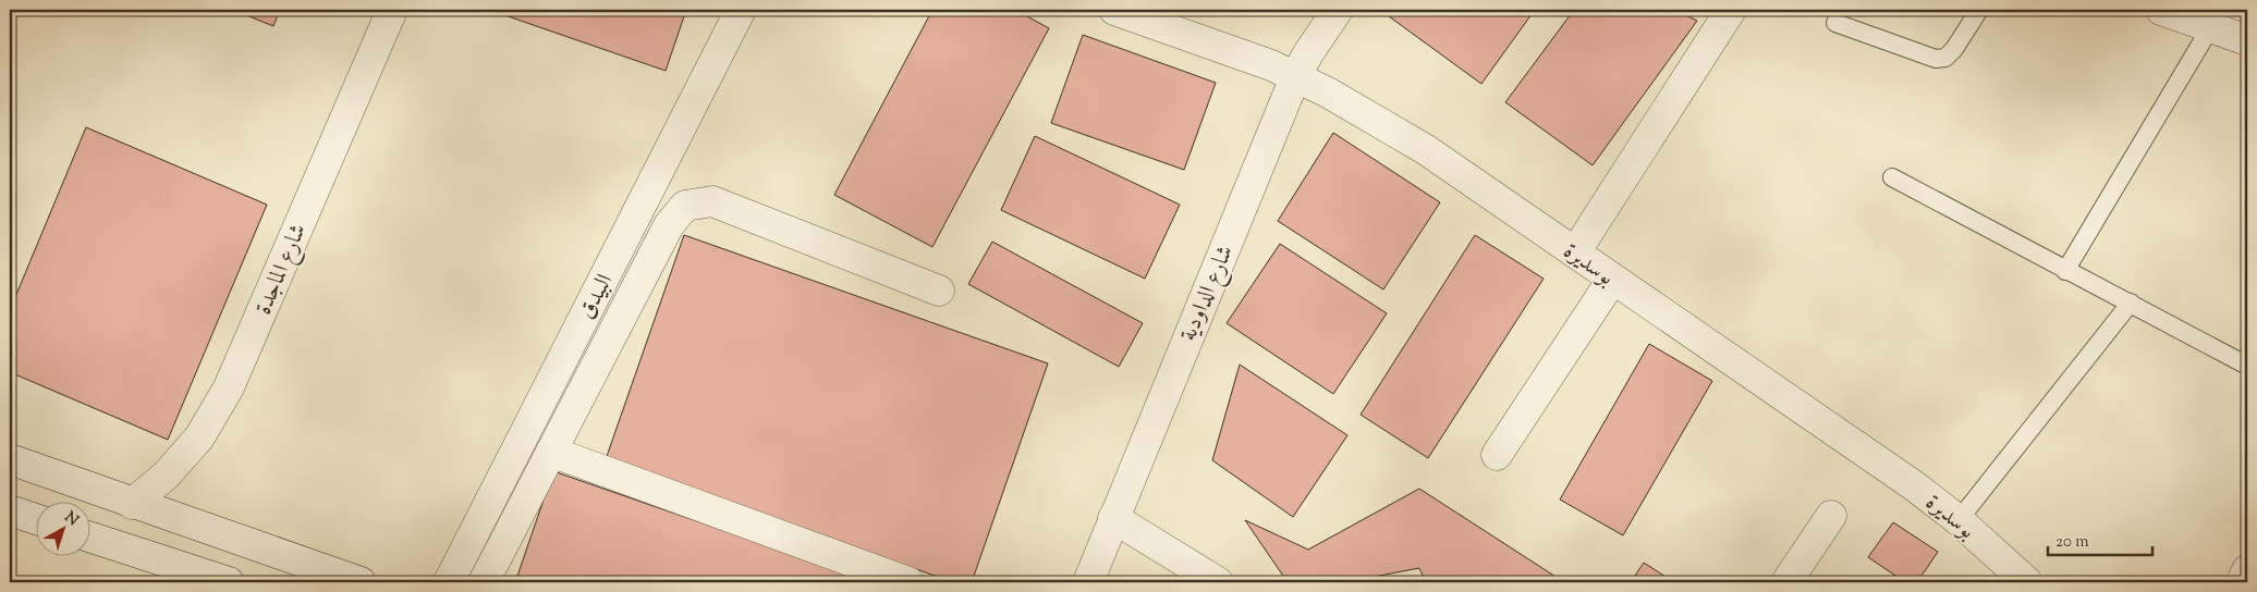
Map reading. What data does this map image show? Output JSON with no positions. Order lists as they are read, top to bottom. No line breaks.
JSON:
{"streets":{"street":["بوسديرة","شارع الماجدة","شارع الداودية","البيدق"]},"crossings":[["بوسديرة","شارع الداودية"]],"scale_bar":"20 m","north":"top right"}
